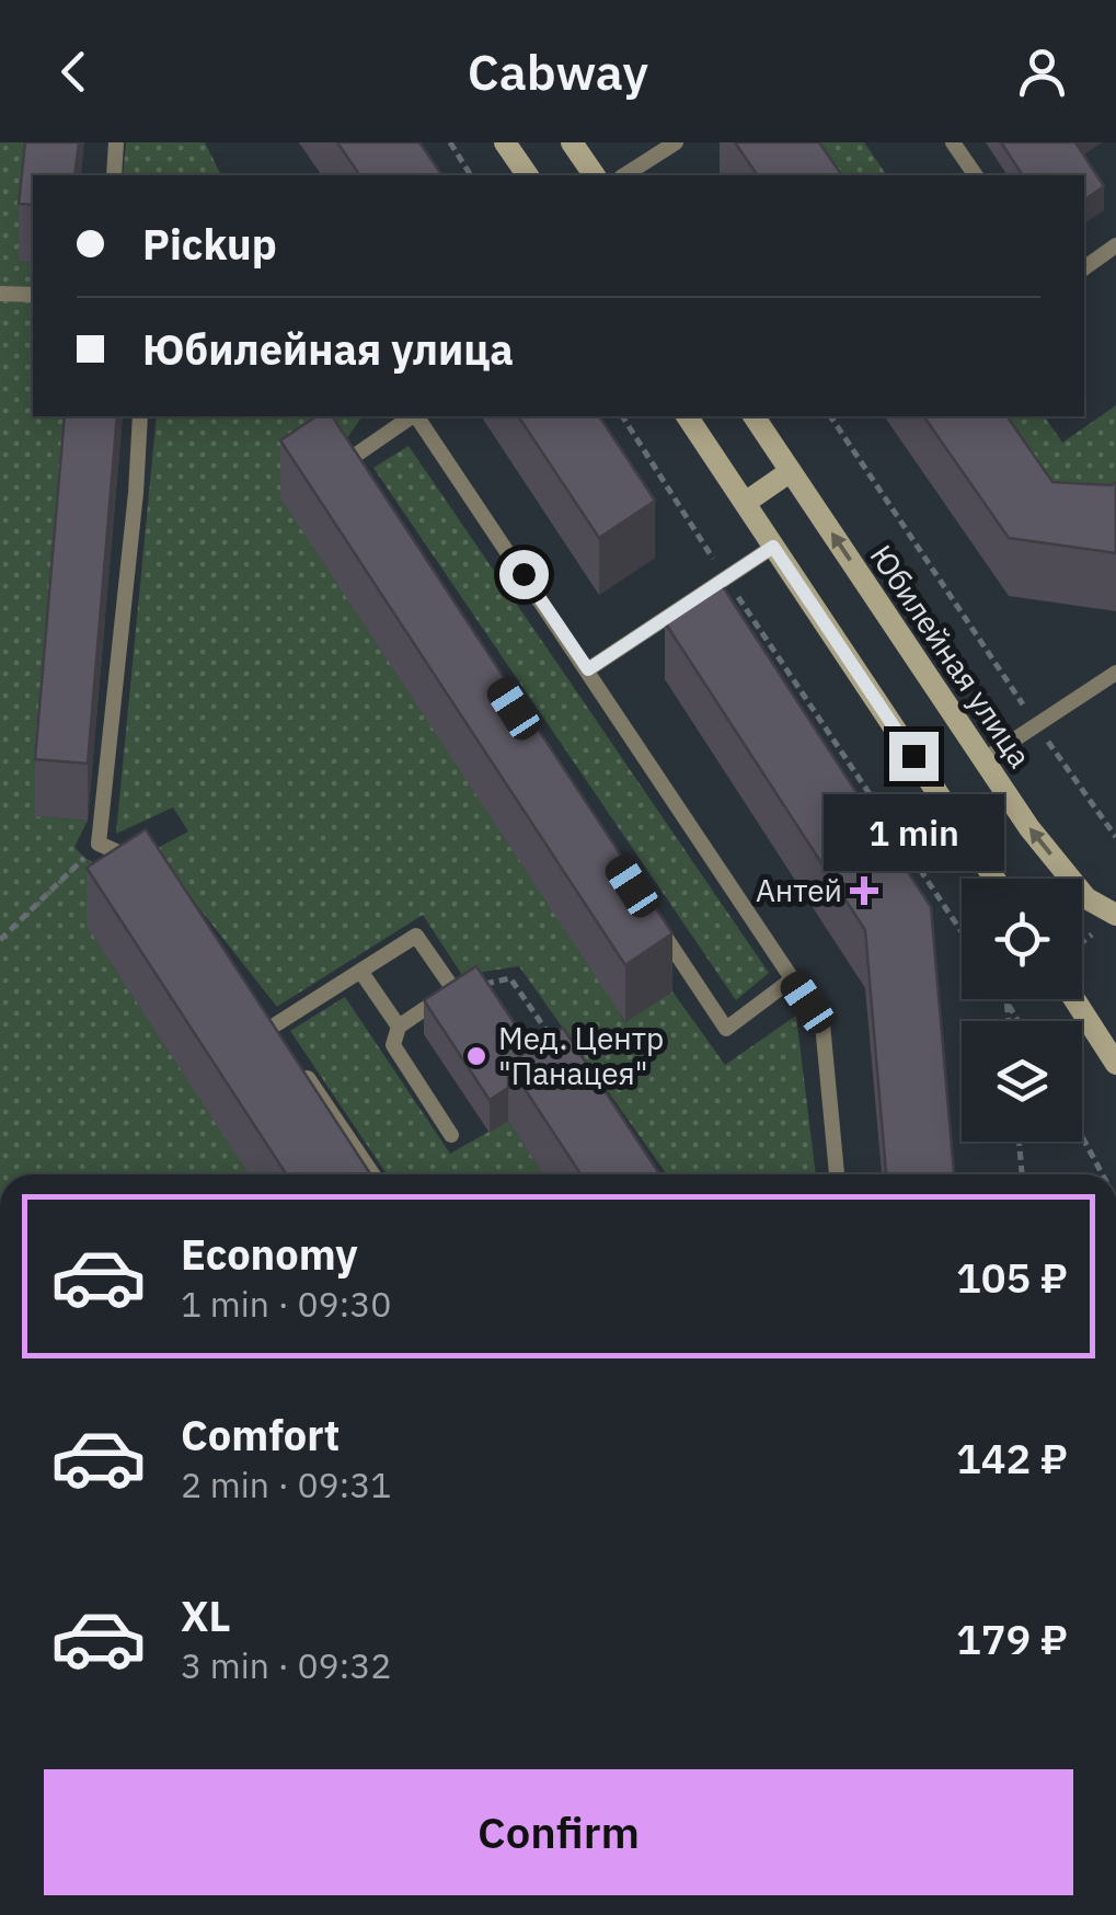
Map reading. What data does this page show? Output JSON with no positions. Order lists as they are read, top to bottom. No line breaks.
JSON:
{"streets":{"street":["Юбилейная улица"]},"places":{"health":["Антей"],"other":["Мед. Центр \"Панацея\""]},"page":{"header":"Cabway","banner":["Pickup","Юбилейная улица"],"bubble":"1 min","list":[{"name":"Economy","note":"1 min · 09:30","value":"105 ₽"},{"name":"Comfort","note":"2 min · 09:31","value":"142 ₽"},{"name":"XL","note":"3 min · 09:32","value":"179 ₽"}],"buttons":"Confirm"}}
